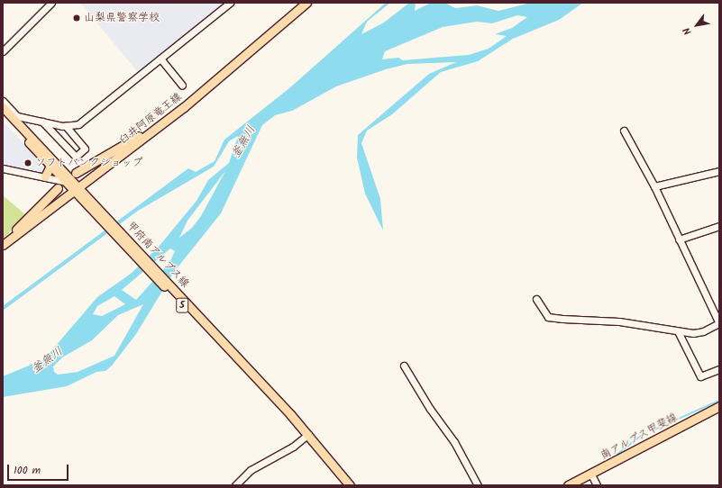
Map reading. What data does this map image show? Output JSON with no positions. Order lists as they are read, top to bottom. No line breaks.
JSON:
{"streets":{"main road":["臼井阿原竜王線","甲府南アルプス線","5","南アルプス甲斐線"]},"crossings":[["臼井阿原竜王線","甲府南アルプス線"]],"water":["釜無川"],"places":["山梨県警察学校","ソフトバンクショップ"],"scale_bar":"100 m","north":"bottom left"}
